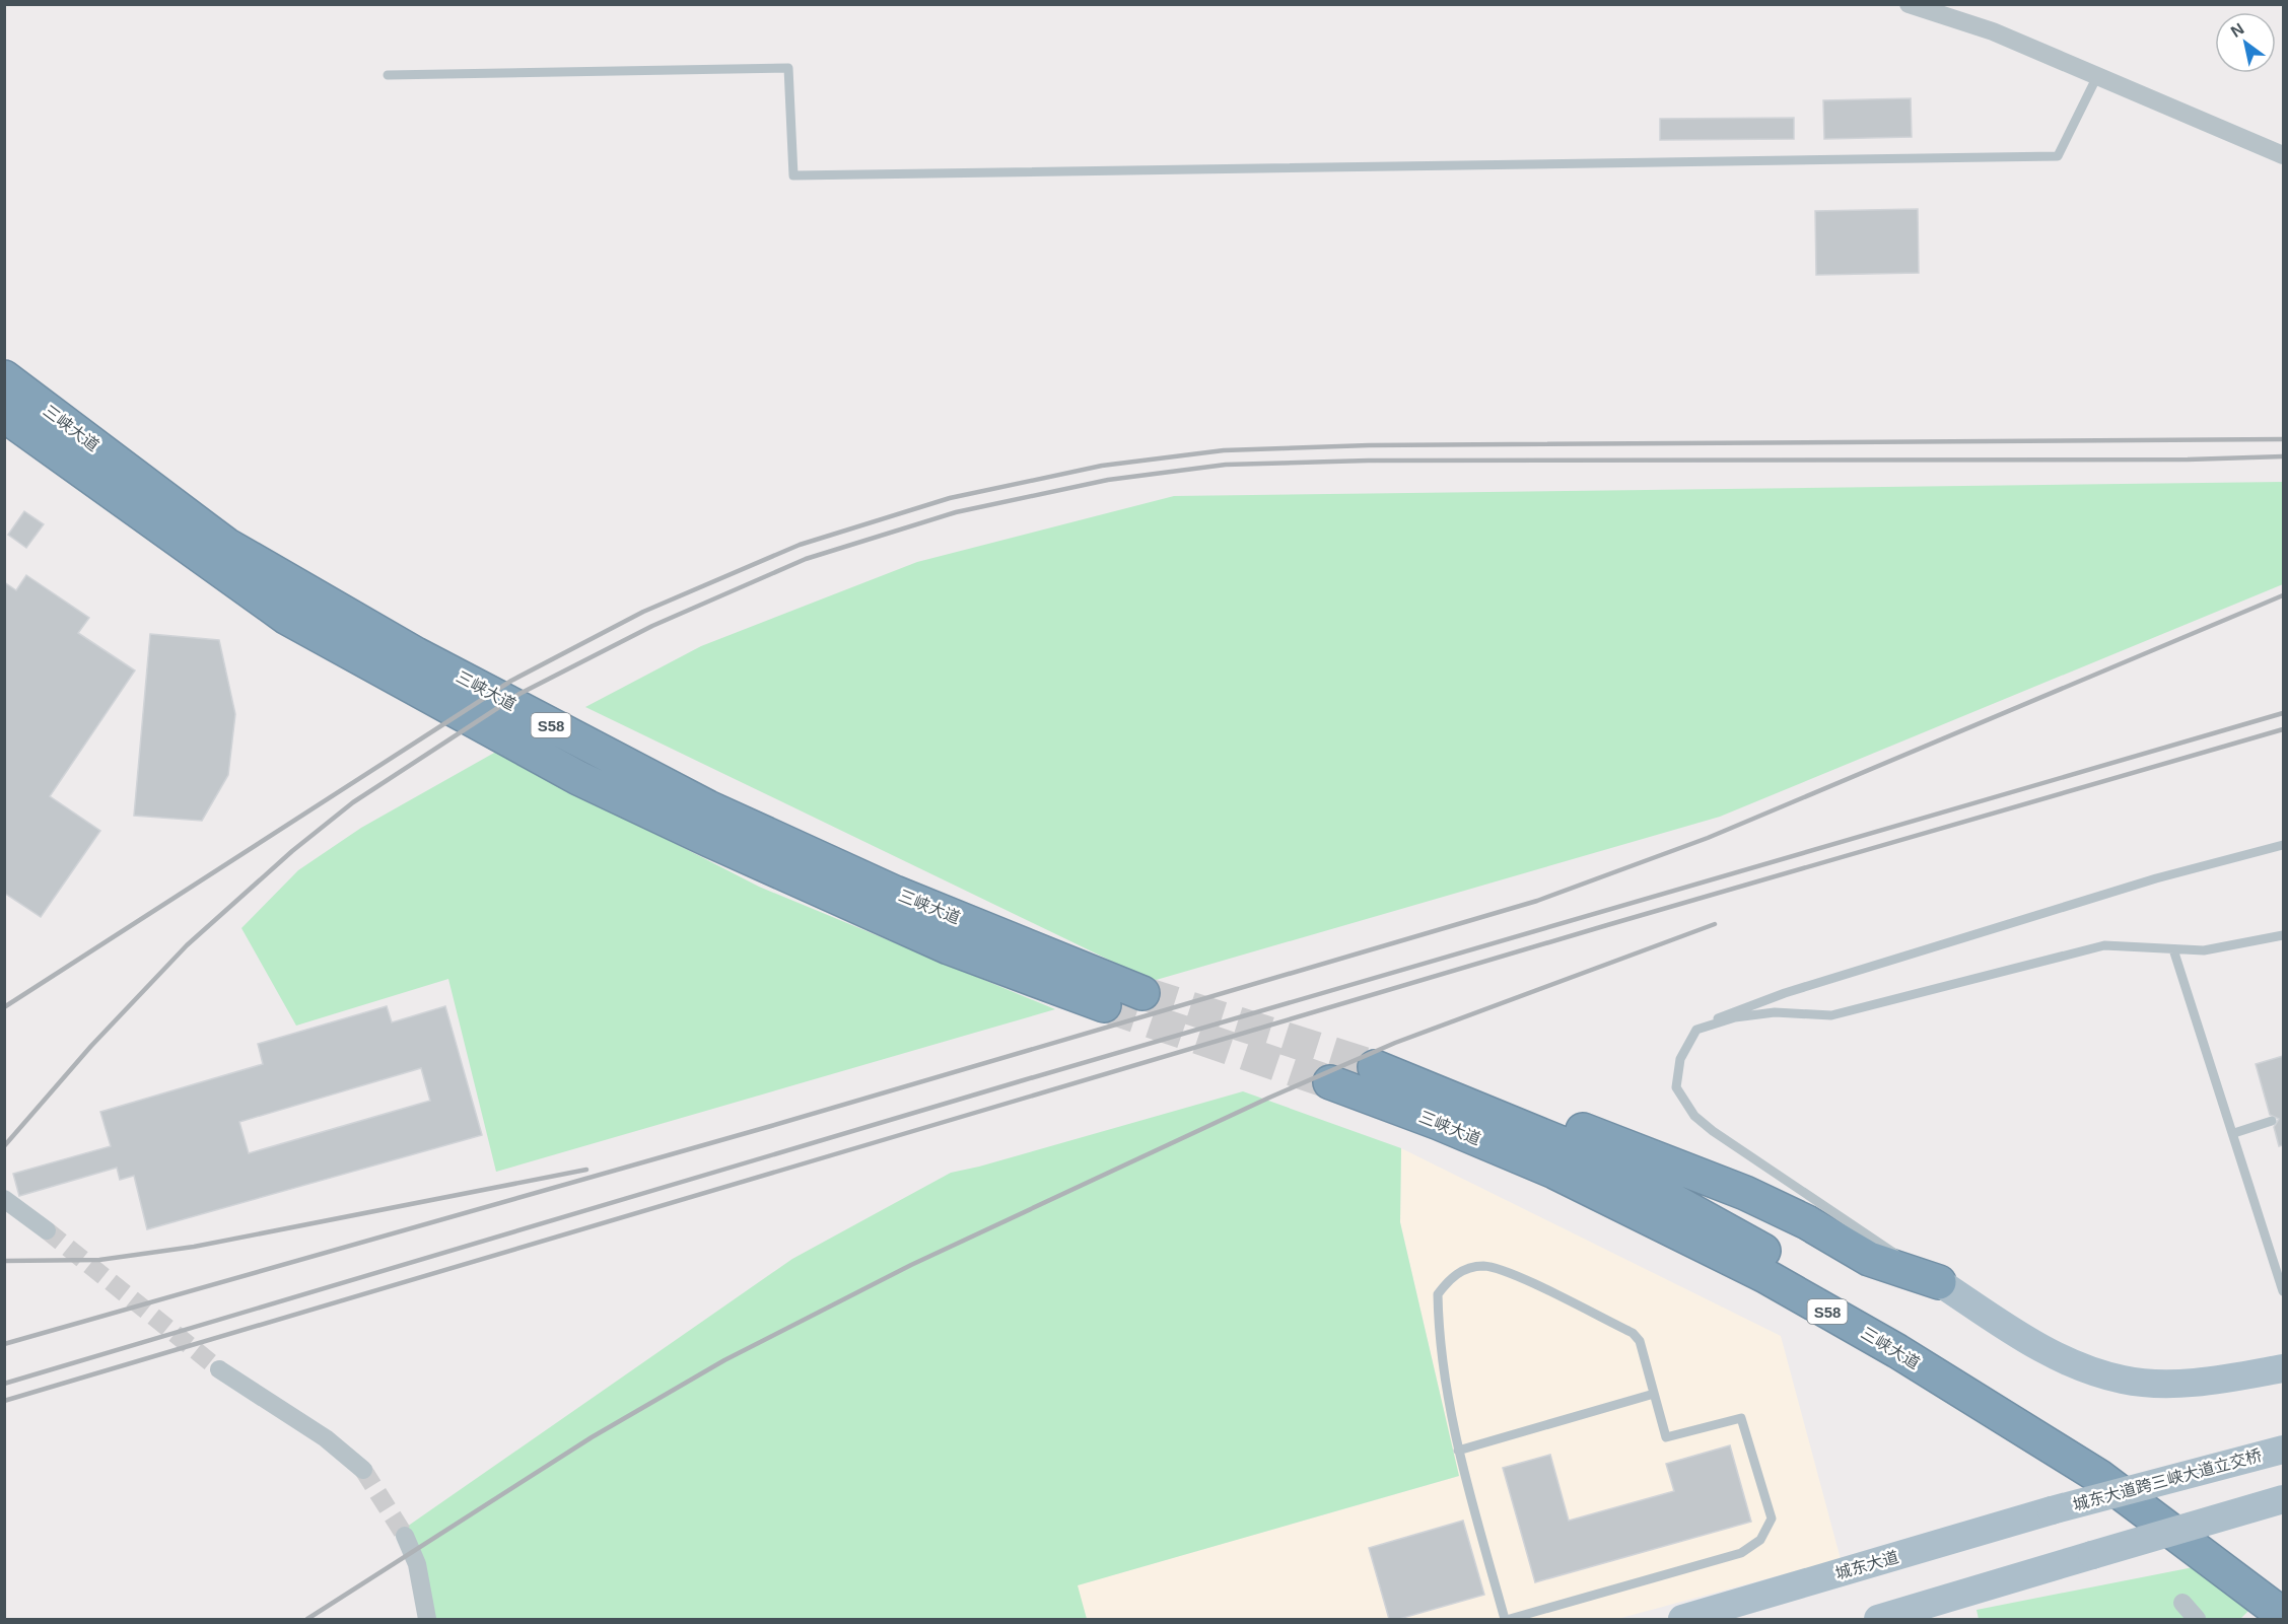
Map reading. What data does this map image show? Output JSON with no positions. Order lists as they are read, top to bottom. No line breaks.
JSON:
{"streets":{"highway":["三峡大道","S58"],"main road":["城东大道跨三峡大道立交桥","城东大道"]},"crossings":[["城东大道跨三峡大道立交桥","城东大道"]],"north":"top left"}
